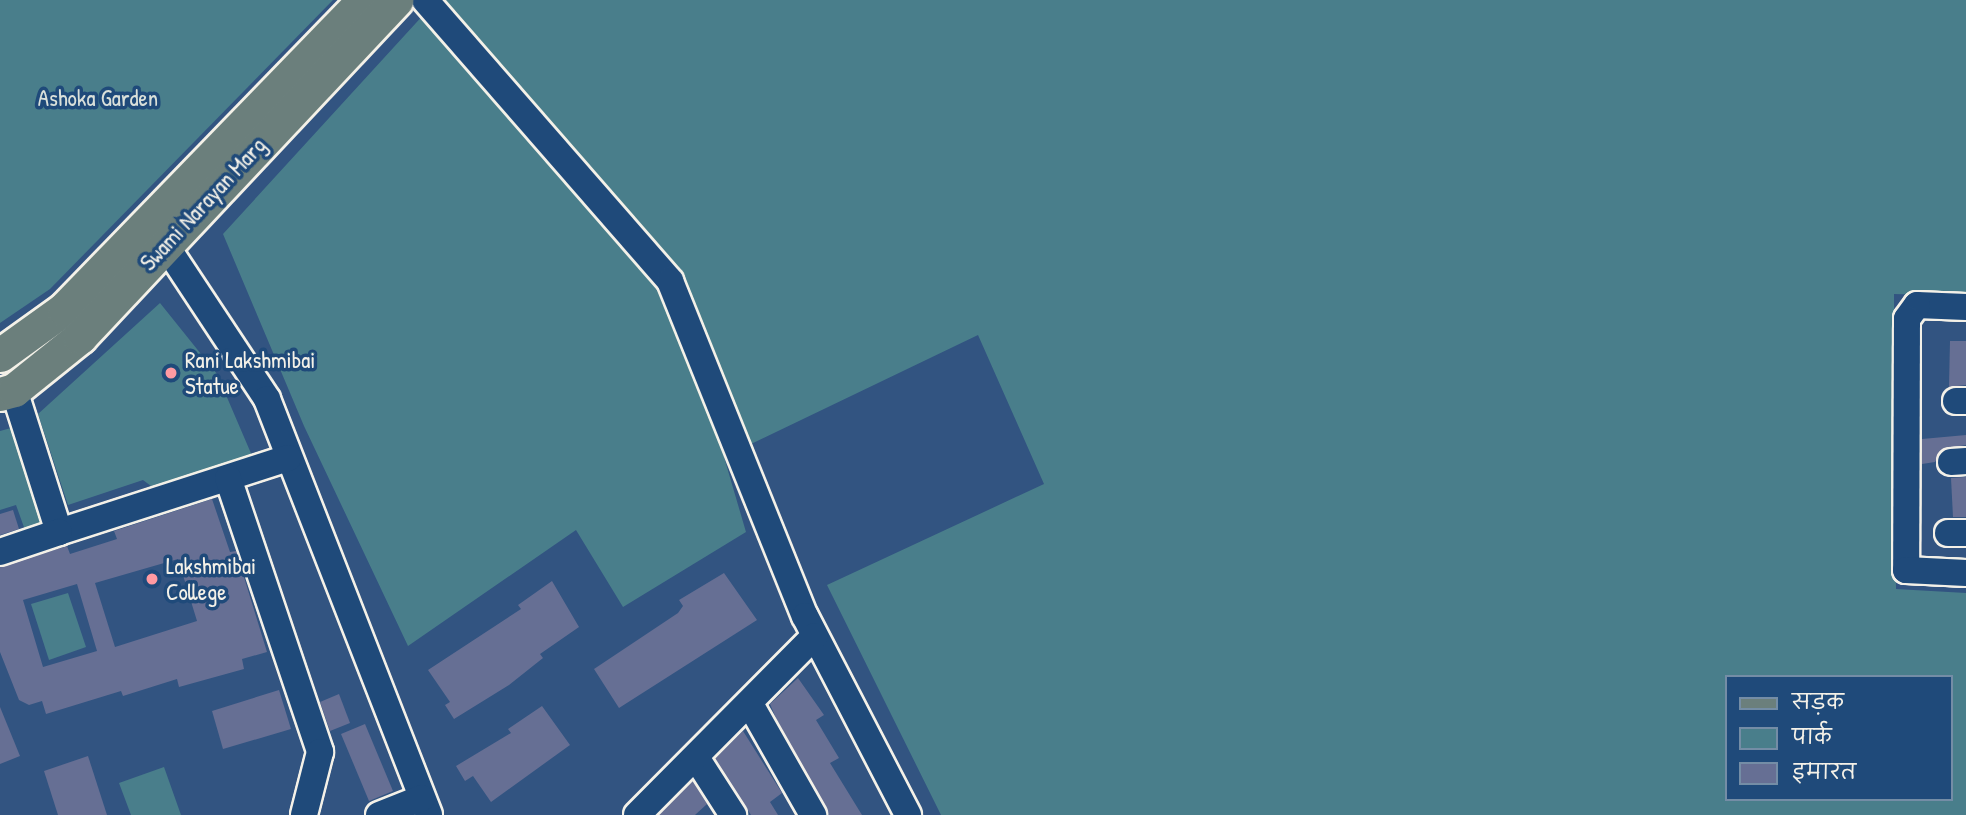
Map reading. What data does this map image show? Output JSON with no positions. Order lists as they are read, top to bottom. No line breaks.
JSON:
{"streets":{"main road":["Swami Narayan Marg"]},"parks":["Ashoka Garden"],"places":["Rani Lakshmibai Statue","Lakshmibai College"],"legend":["सड़क","पार्क","इमारत"]}
